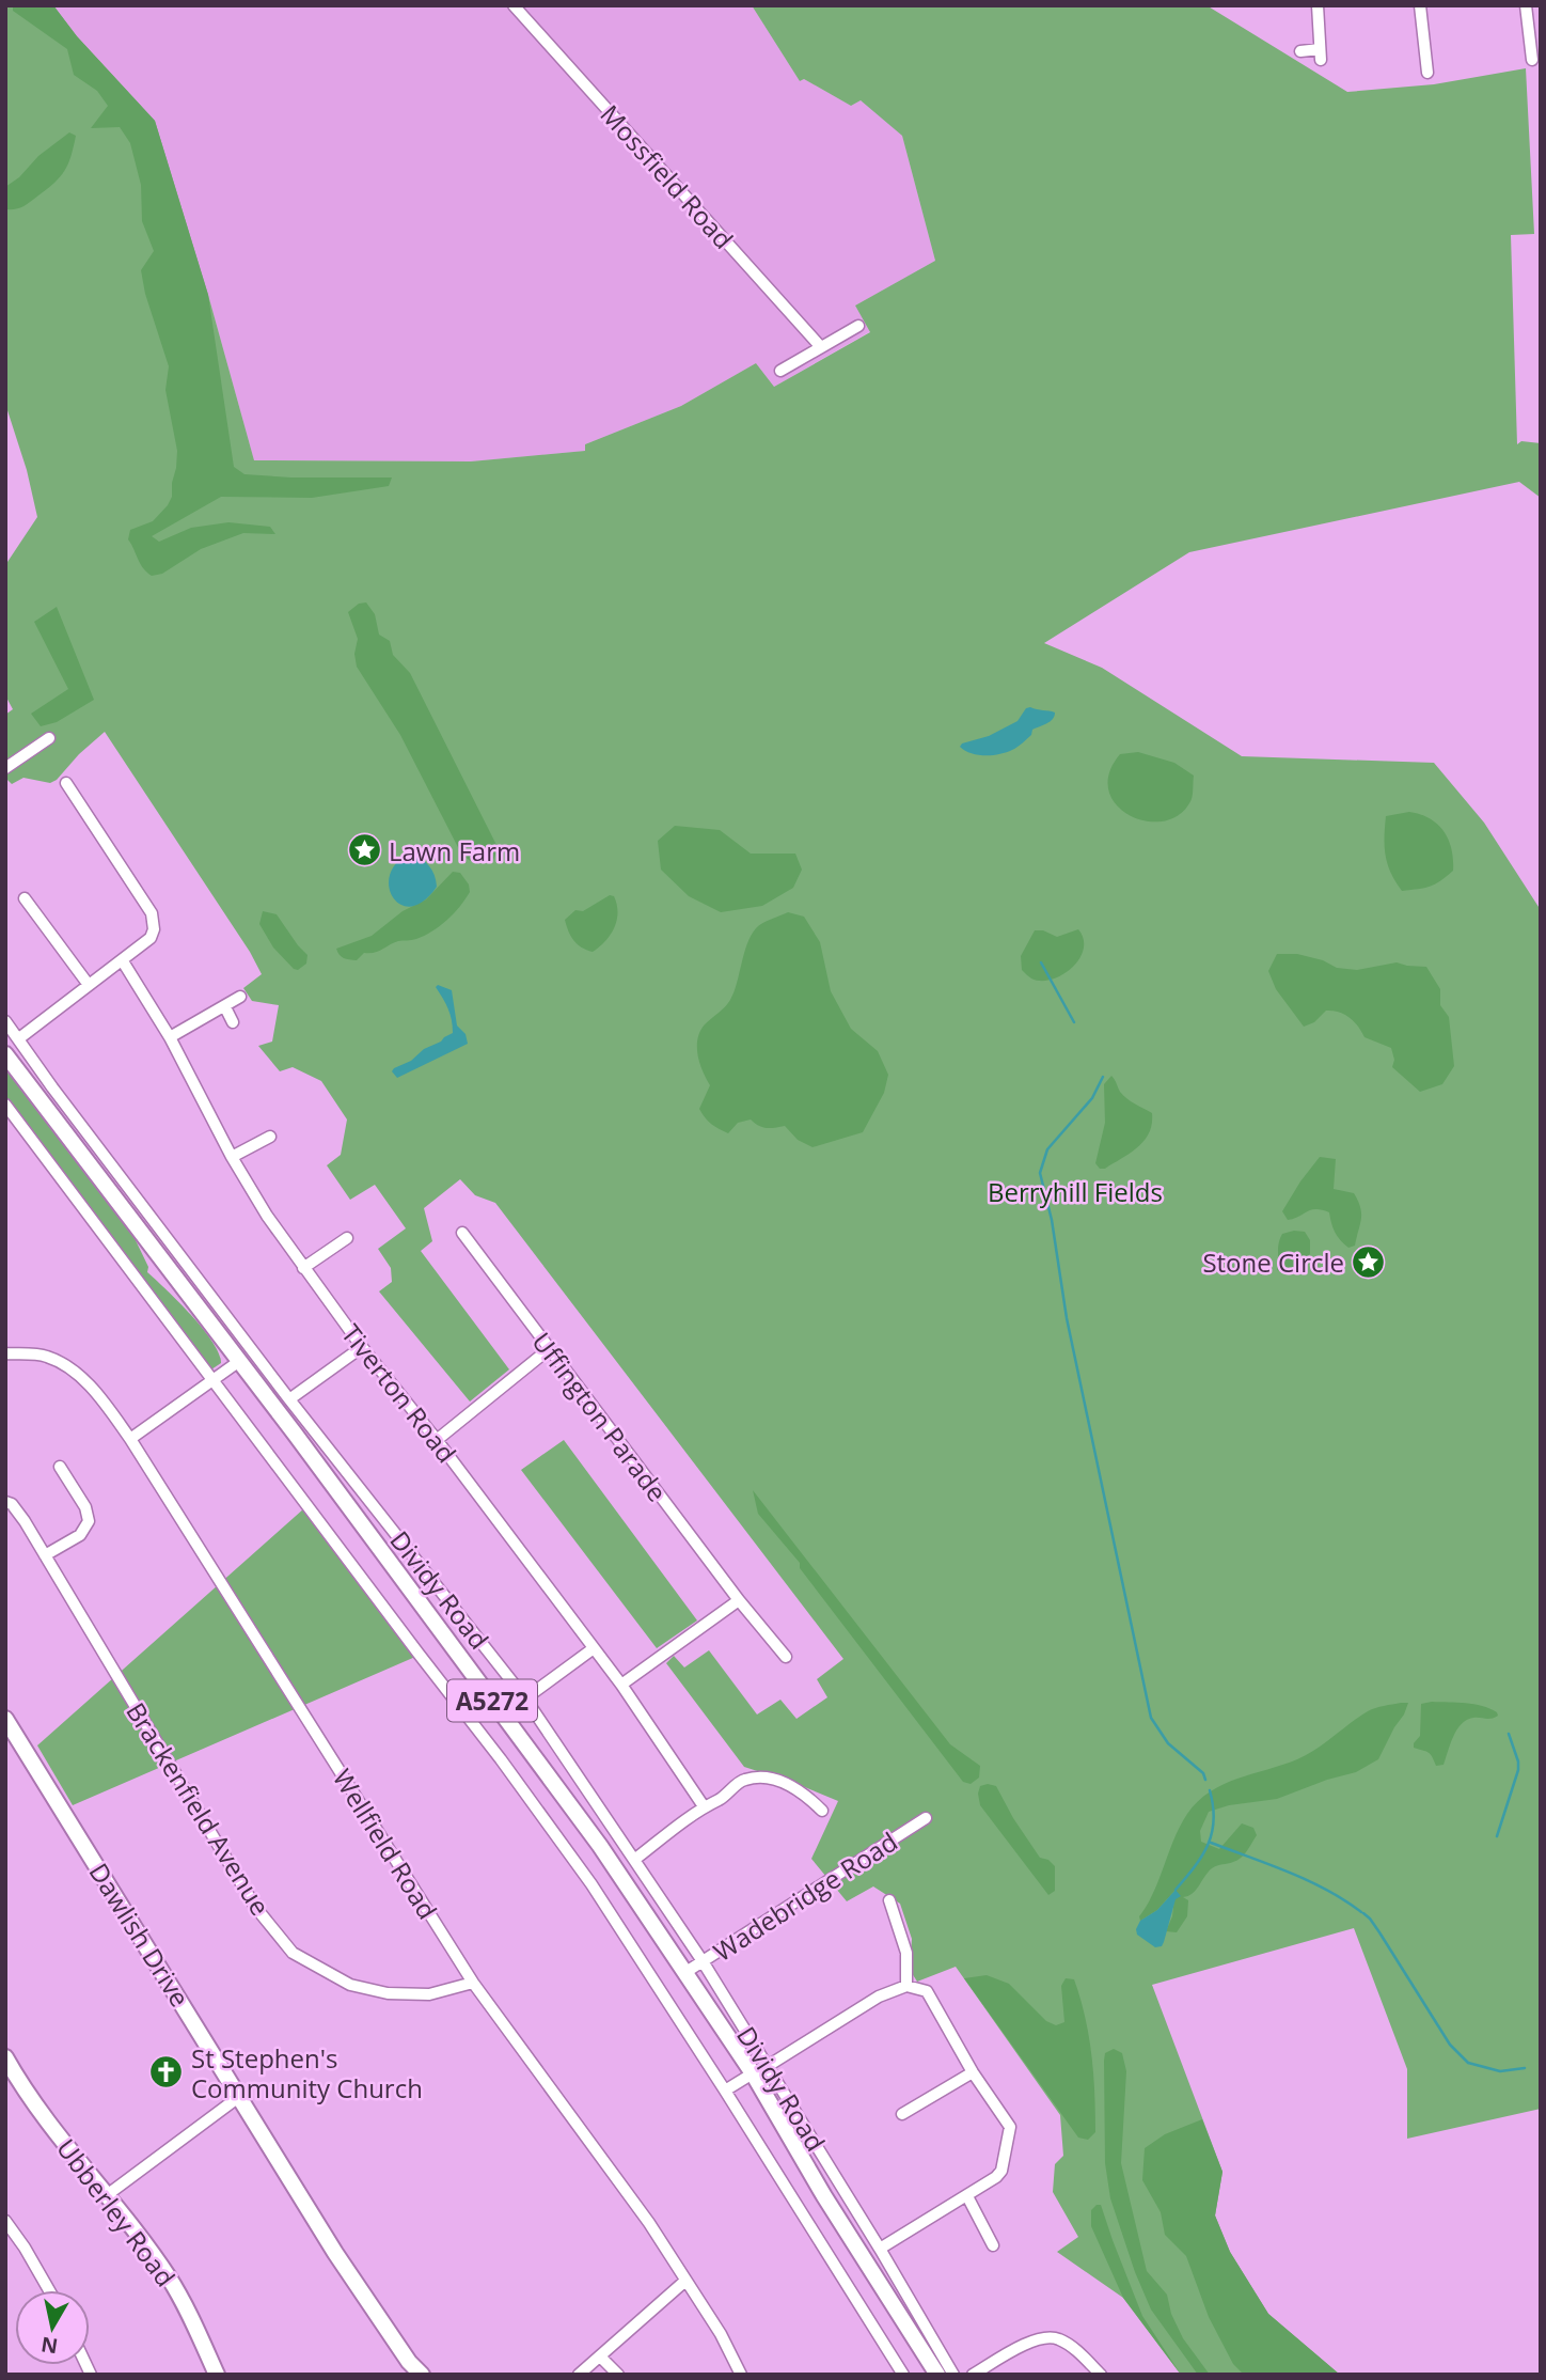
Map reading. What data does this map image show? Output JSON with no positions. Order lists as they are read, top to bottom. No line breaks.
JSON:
{"streets":{"main road":["Dividy Road","A5272","Dawlish Drive","Ubberley Road"],"street":["Mossfield Road","Tiverton Road","Uffington Parade","Brackenfield Avenue","Wellfield Road","Wadebridge Road"]},"crossings":[["Dividy Road","Wadebridge Road"],["Brackenfield Avenue","Wellfield Road"]],"parks":["Berryhill Fields"],"places":{"place":["Lawn Farm","Stone Circle"],"church":["St Stephen's Community Church"]},"north":"bottom"}
